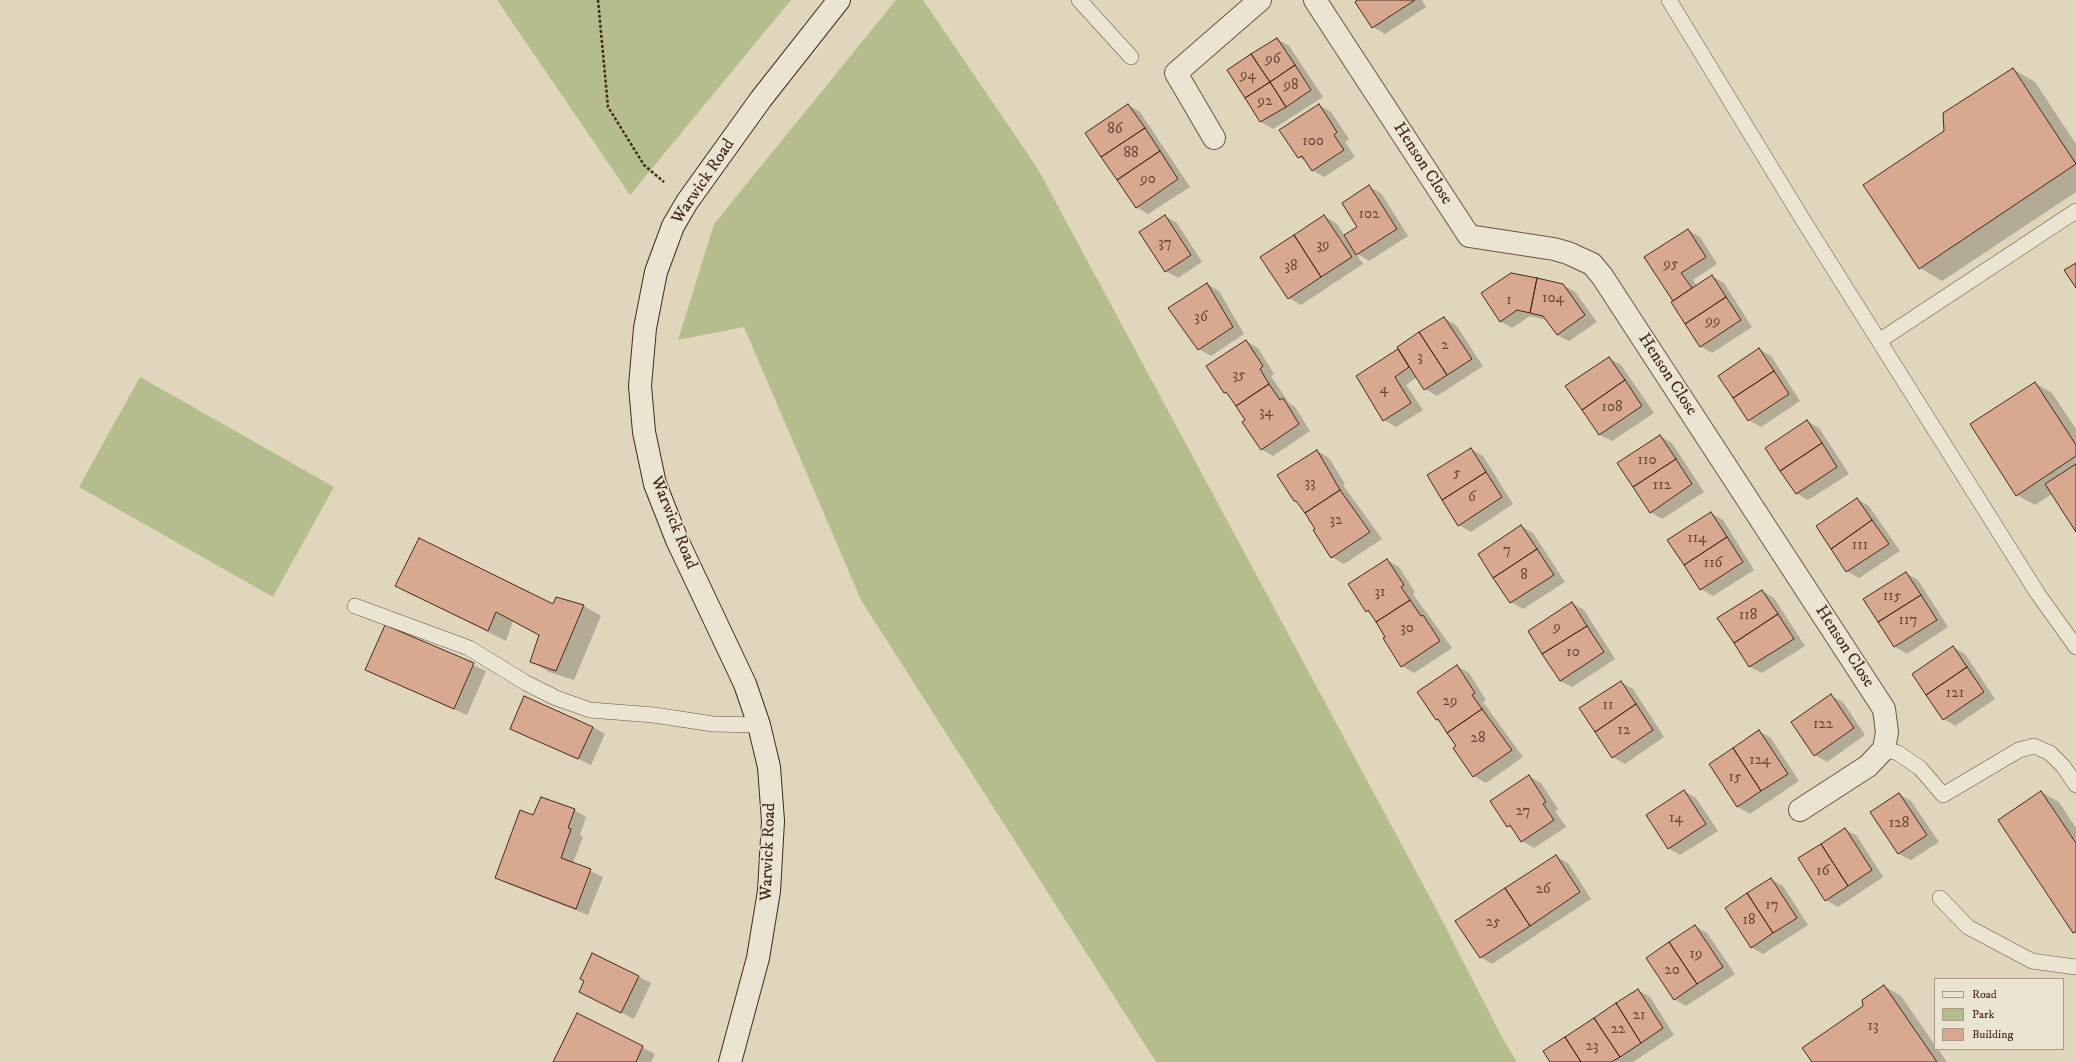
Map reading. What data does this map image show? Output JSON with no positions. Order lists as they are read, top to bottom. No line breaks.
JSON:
{"streets":{"street":["Henson Close","Warwick Road"]},"house_numbers":["96","94","98","92","86","100","88","90","102","37","39","95","38","104","1","36","99","2","3","35","4","108","34","110","5","33","112","6","32","114","111","7","116","8","31","115","118","117","9","30","10","121","29","11","122","12","28","124","15","27","14","128","16","26","17","18","25","19","20","21","13","22","23"],"legend":["Road","Park","Building"]}
